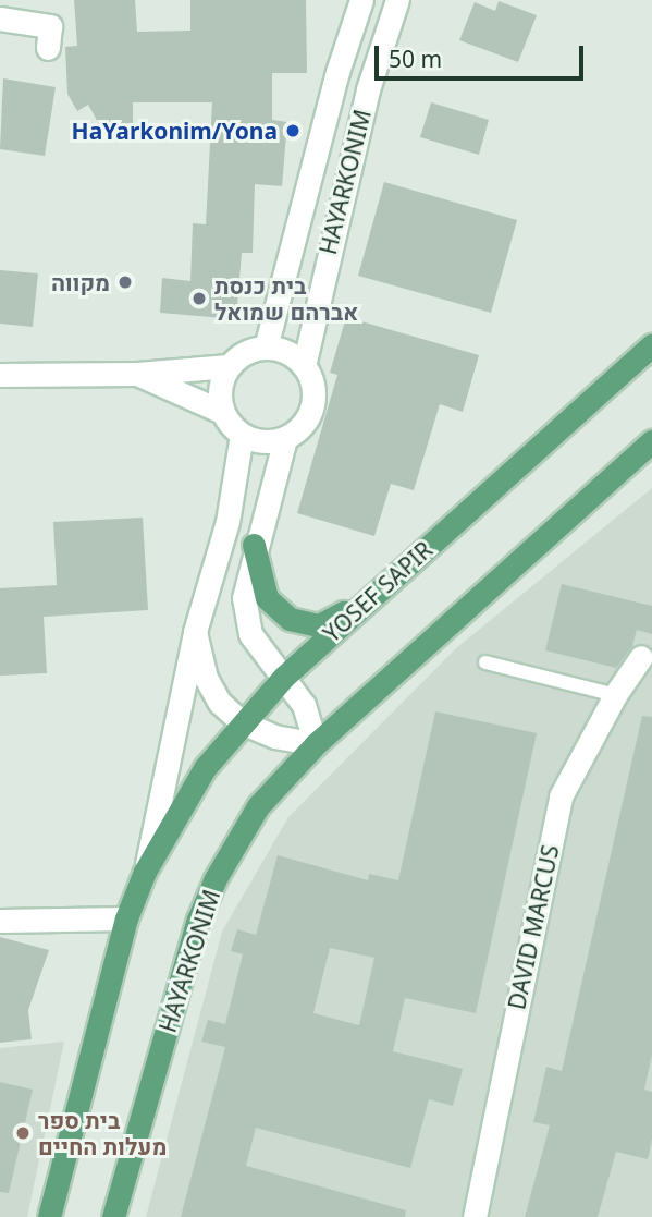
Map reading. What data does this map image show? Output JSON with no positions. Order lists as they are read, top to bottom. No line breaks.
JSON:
{"streets":{"main road":["HAYARKONIM","YOSEF SAPIR"],"street":["DAVID MARCUS"]},"places":["HaYarkonim/Yona","מקווה","בית כנסת אברהם שמואל","בית ספר מעלות החיים"],"scale_bar":"50 m"}
